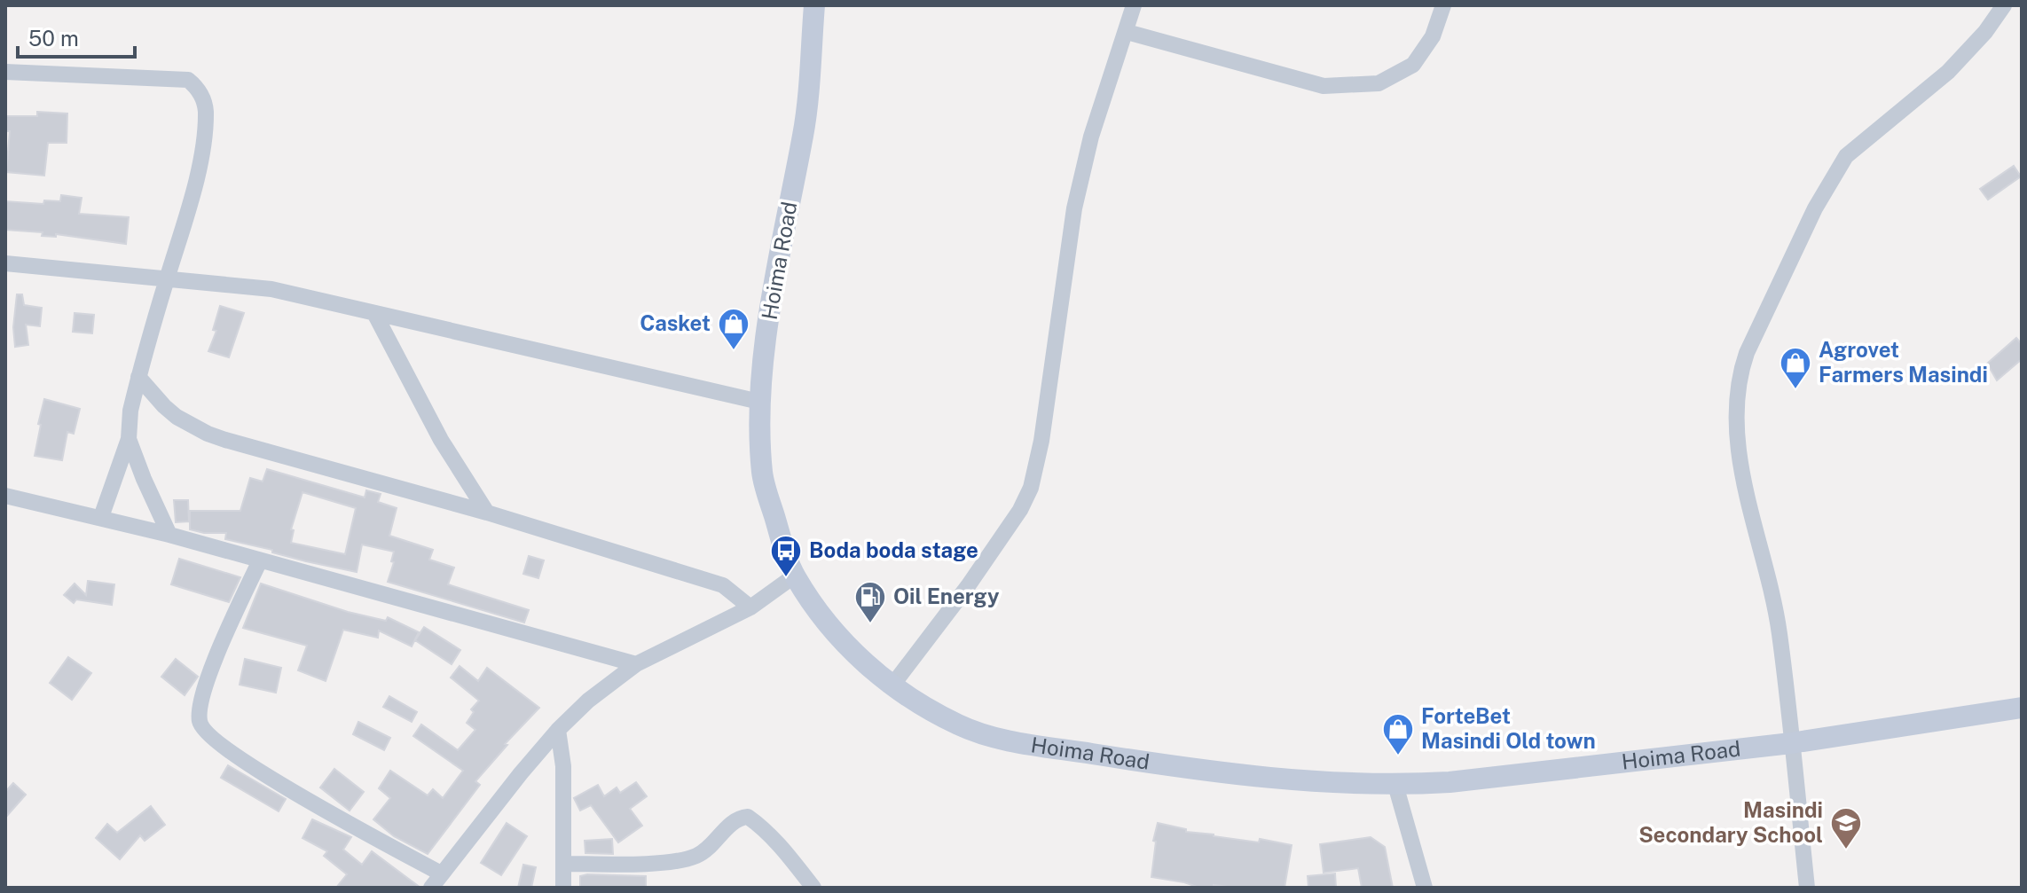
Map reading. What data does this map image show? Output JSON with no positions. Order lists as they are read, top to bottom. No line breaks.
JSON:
{"streets":{"main road":["Hoima Road"]},"places":{"shop":["Casket","Agrovet Farmers Masindi","ForteBet Masindi Old town"],"bus stop":["Boda boda stage"],"fuel station":["Oil Energy"],"school or university":["Masindi Secondary School"]},"scale_bar":"50 m"}
